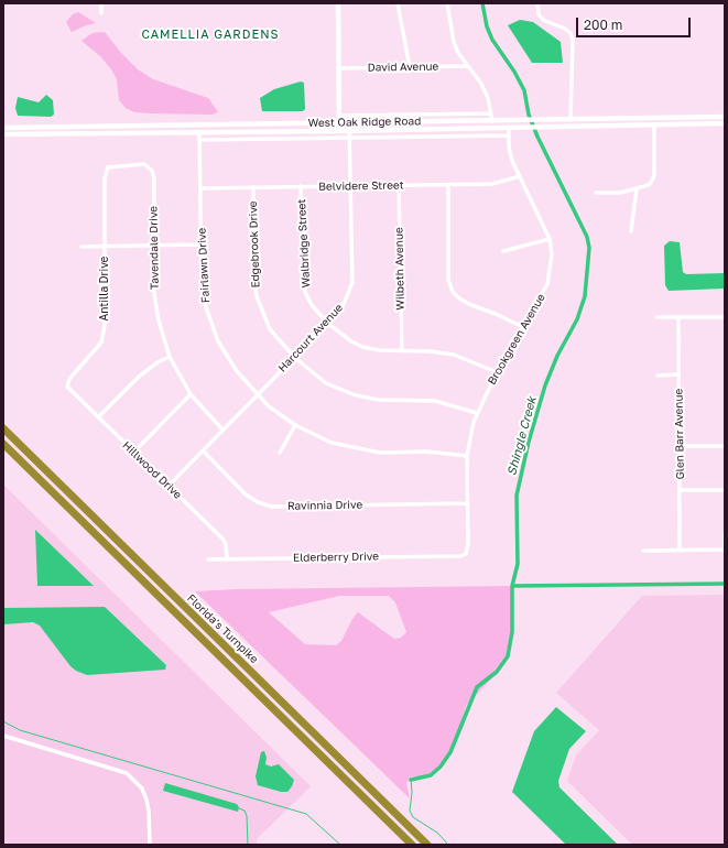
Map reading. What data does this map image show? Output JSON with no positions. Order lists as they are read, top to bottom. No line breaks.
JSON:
{"streets":{"highway":["Florida's Turnpike"],"street":["David Avenue","West Oak Ridge Road","Belvidere Street","Walbridge Street","Edgebrook Drive","Tavendale Drive","Fairlawn Drive","Wilbeth Avenue","Antilla Drive","Harcourt Avenue","Brookgreen Avenue","Glen Barr Avenue","Hillwood Drive","Ravinnia Drive","Elderberry Drive"]},"crossings":[["West Oak Ridge Road","Fairlawn Drive"],["West Oak Ridge Road","Harcourt Avenue"],["West Oak Ridge Road","Brookgreen Avenue"],["Belvidere Street","Walbridge Street"],["Belvidere Street","Edgebrook Drive"],["Belvidere Street","Fairlawn Drive"],["Belvidere Street","Wilbeth Avenue"],["Belvidere Street","Harcourt Avenue"],["Belvidere Street","Brookgreen Avenue"],["Walbridge Street","Wilbeth Avenue"],["Walbridge Street","Harcourt Avenue"],["Walbridge Street","Brookgreen Avenue"],["Edgebrook Drive","Harcourt Avenue"],["Edgebrook Drive","Brookgreen Avenue"],["Tavendale Drive","Antilla Drive"],["Tavendale Drive","Harcourt Avenue"],["Fairlawn Drive","Harcourt Avenue"],["Fairlawn Drive","Brookgreen Avenue"],["Antilla Drive","Hillwood Drive"],["Harcourt Avenue","Hillwood Drive"],["Harcourt Avenue","Ravinnia Drive"],["Brookgreen Avenue","Ravinnia Drive"],["Brookgreen Avenue","Elderberry Drive"],["Hillwood Drive","Elderberry Drive"]],"districts":["CAMELLIA GARDENS"],"water":["Shingle Creek"],"scale_bar":"200 m"}
